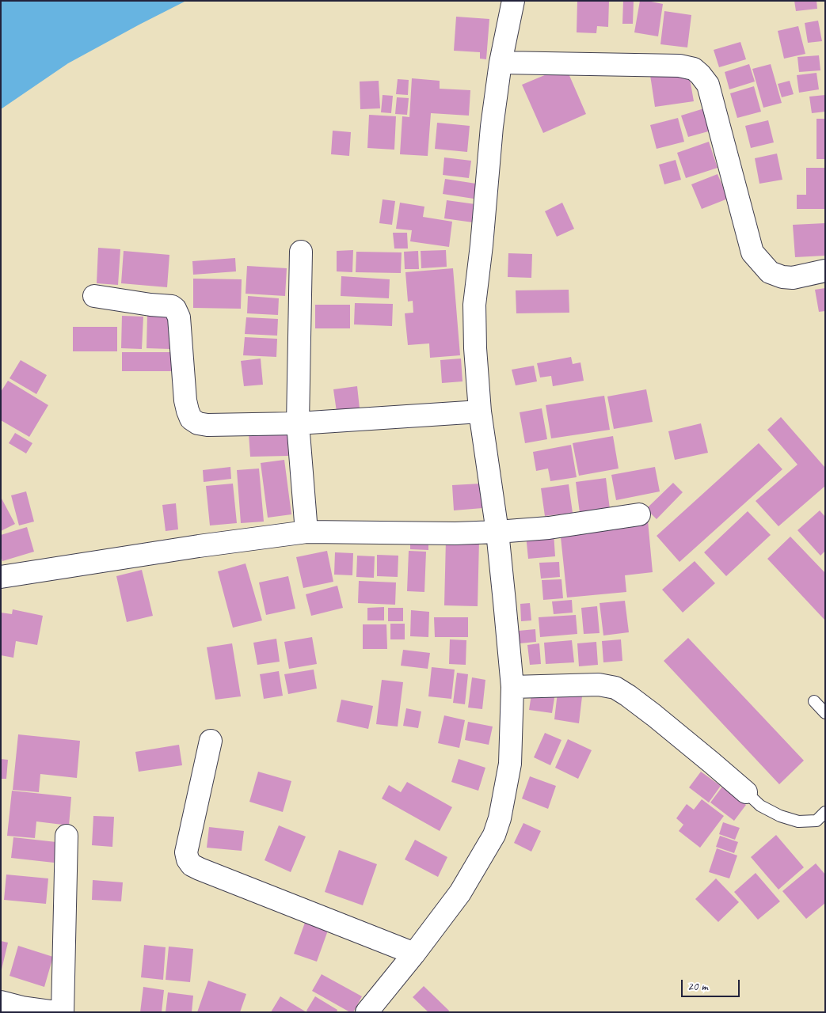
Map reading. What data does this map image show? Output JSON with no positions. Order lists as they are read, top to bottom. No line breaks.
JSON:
{"scale_bar":"20 m"}
